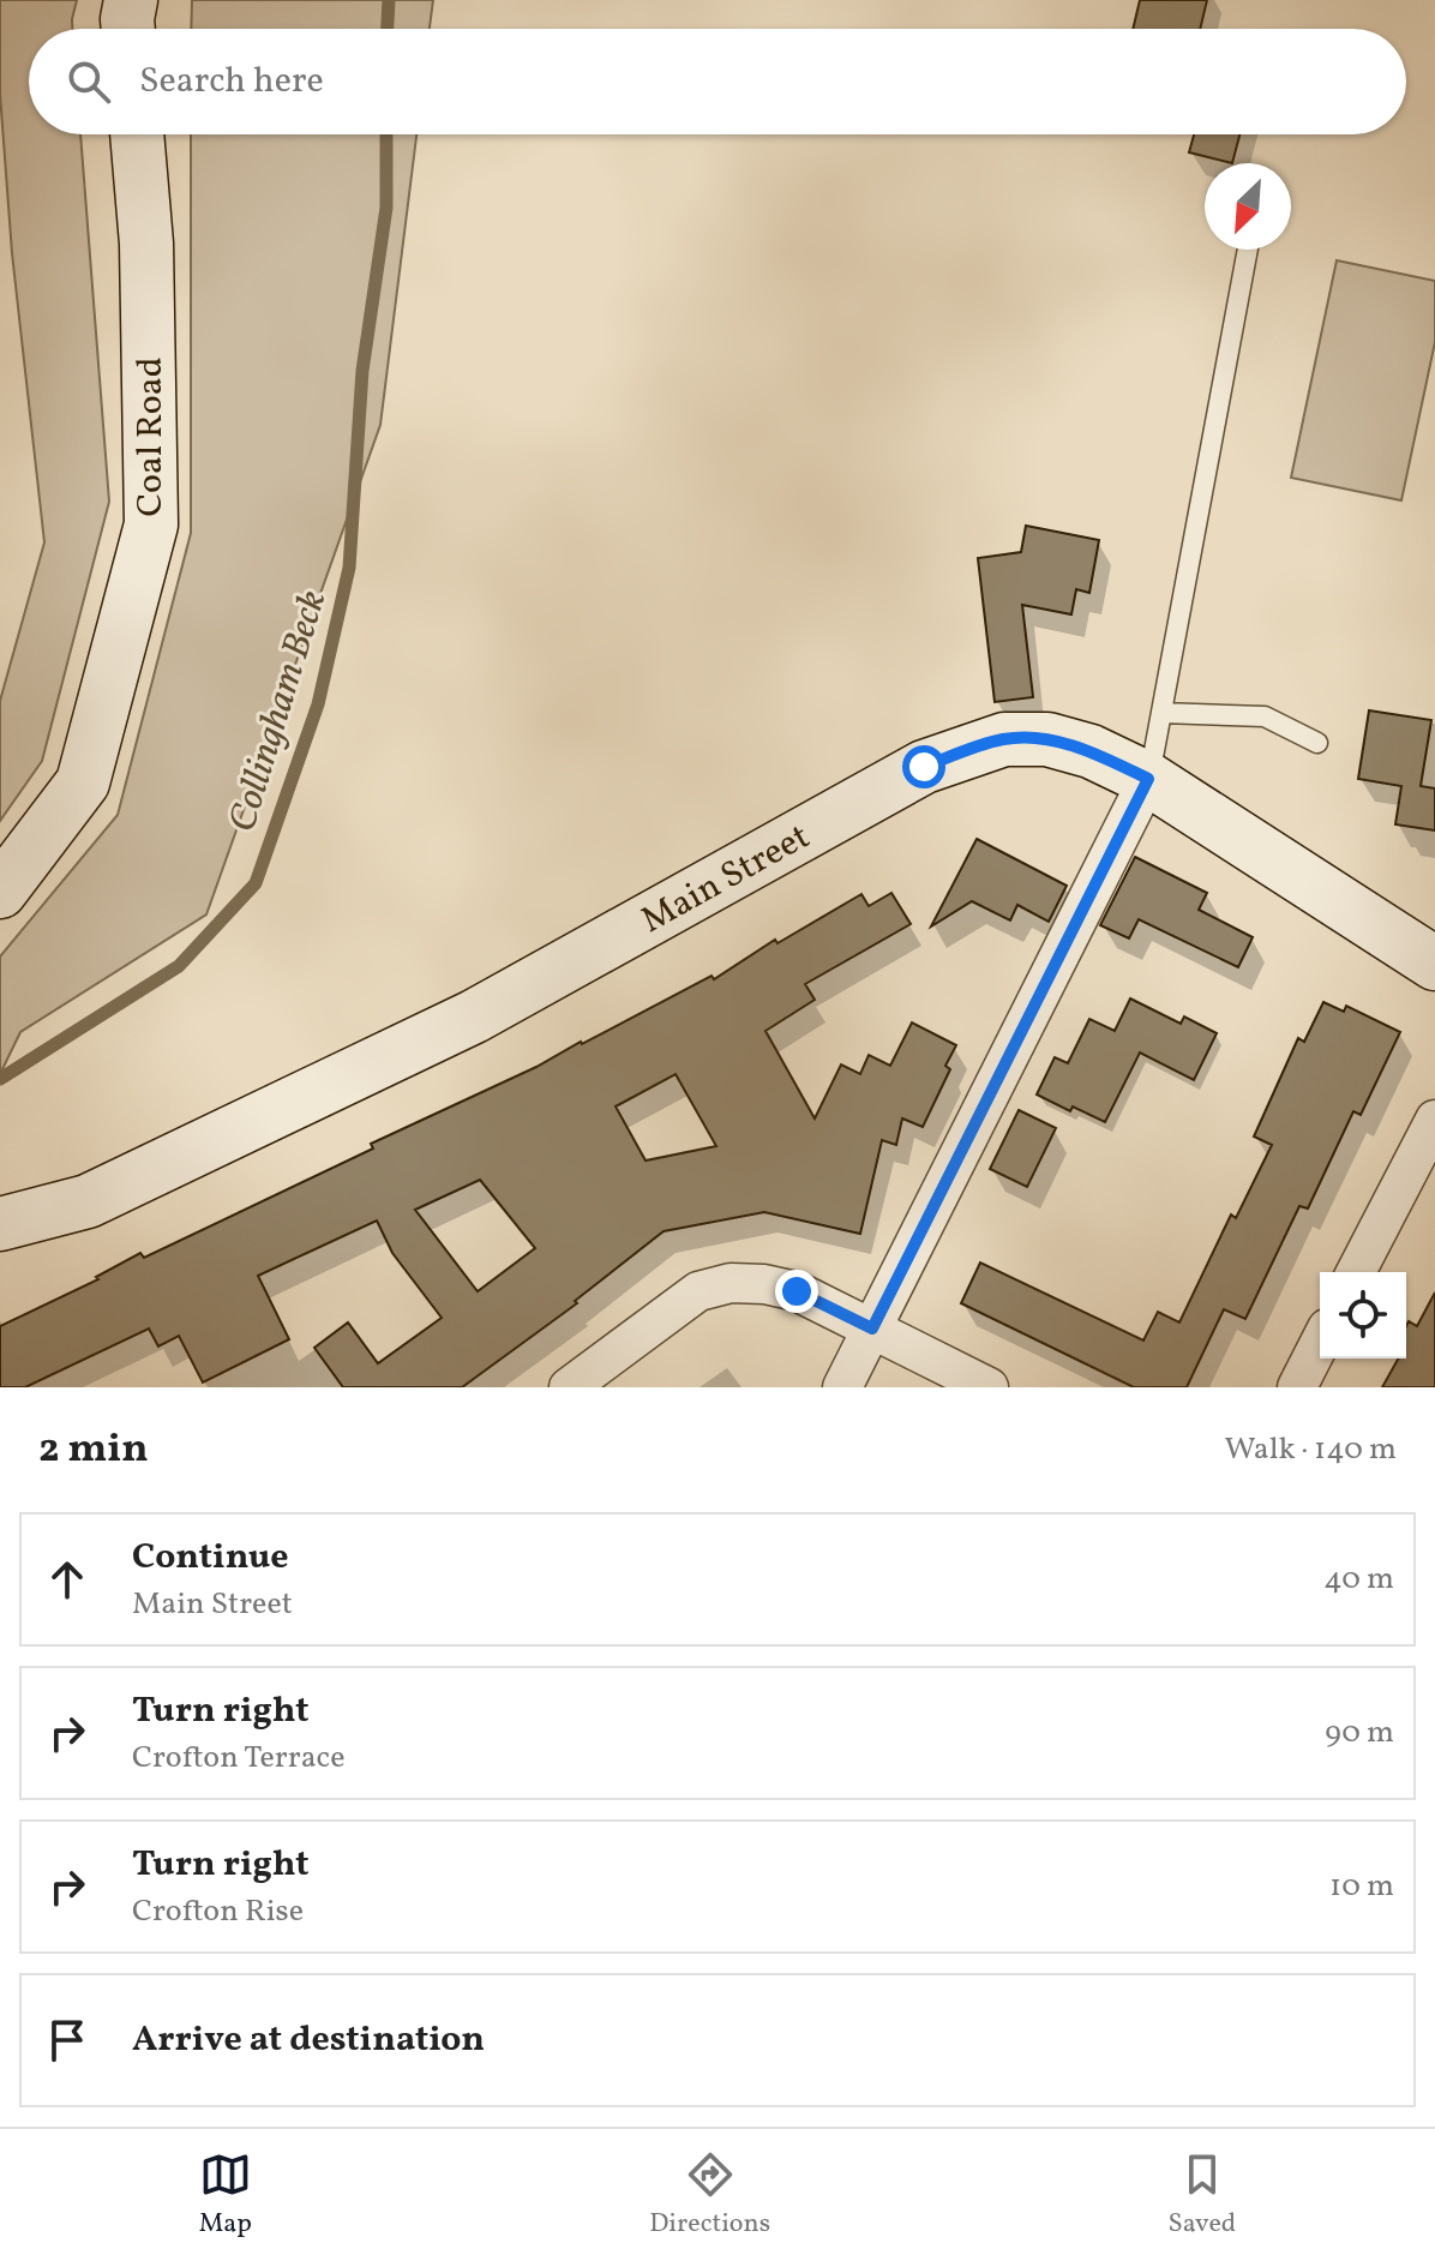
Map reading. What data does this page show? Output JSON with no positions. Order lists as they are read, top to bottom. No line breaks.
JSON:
{"streets":{"street":["Coal Road","Main Street"]},"water":["Collingham Beck"],"north":"bottom left","page":{"search":"Search here","heading":["2 min","Walk · 140 m"],"list":[["Continue","Main Street","40 m"],["Turn right","Crofton Terrace","90 m"],["Turn right","Crofton Rise","10 m"],"Arrive at destination"],"nav":["Map","Directions","Saved"]}}
